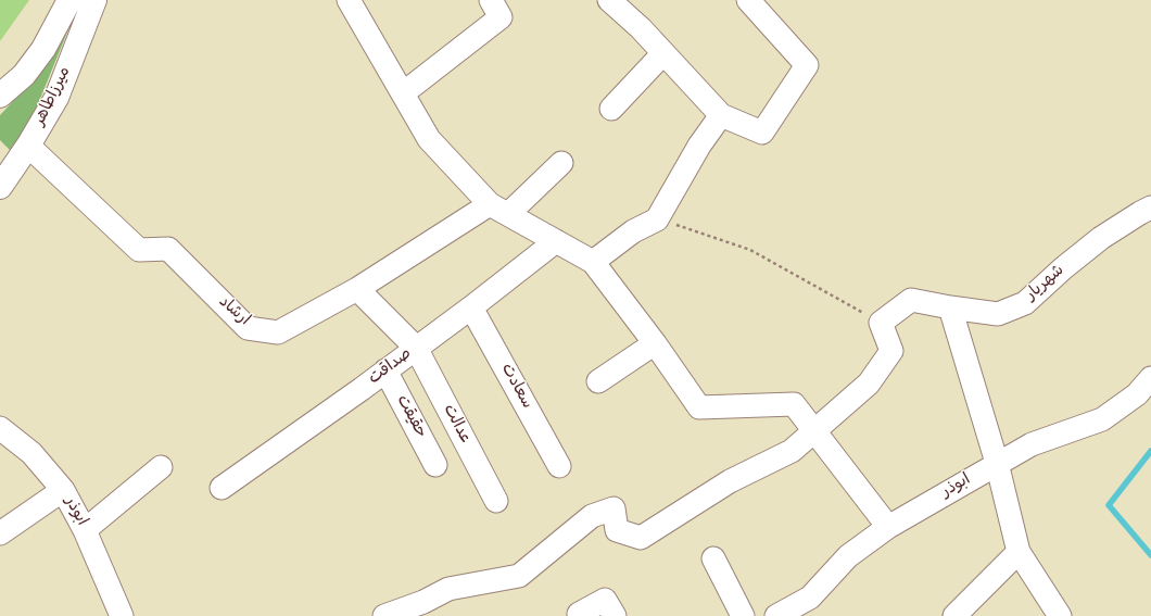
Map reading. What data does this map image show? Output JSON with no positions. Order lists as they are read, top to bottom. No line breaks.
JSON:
{"streets":{"main road":["میرزاطاهر"],"street":["شهریار","ارشاد","صداقت","سعادت","حقیقت","عدالت","ابوذر"]},"crossings":[["میرزاطاهر","ارشاد"],["ارشاد","عدالت"],["صداقت","سعادت"],["صداقت","حقیقت"],["صداقت","عدالت"]]}
